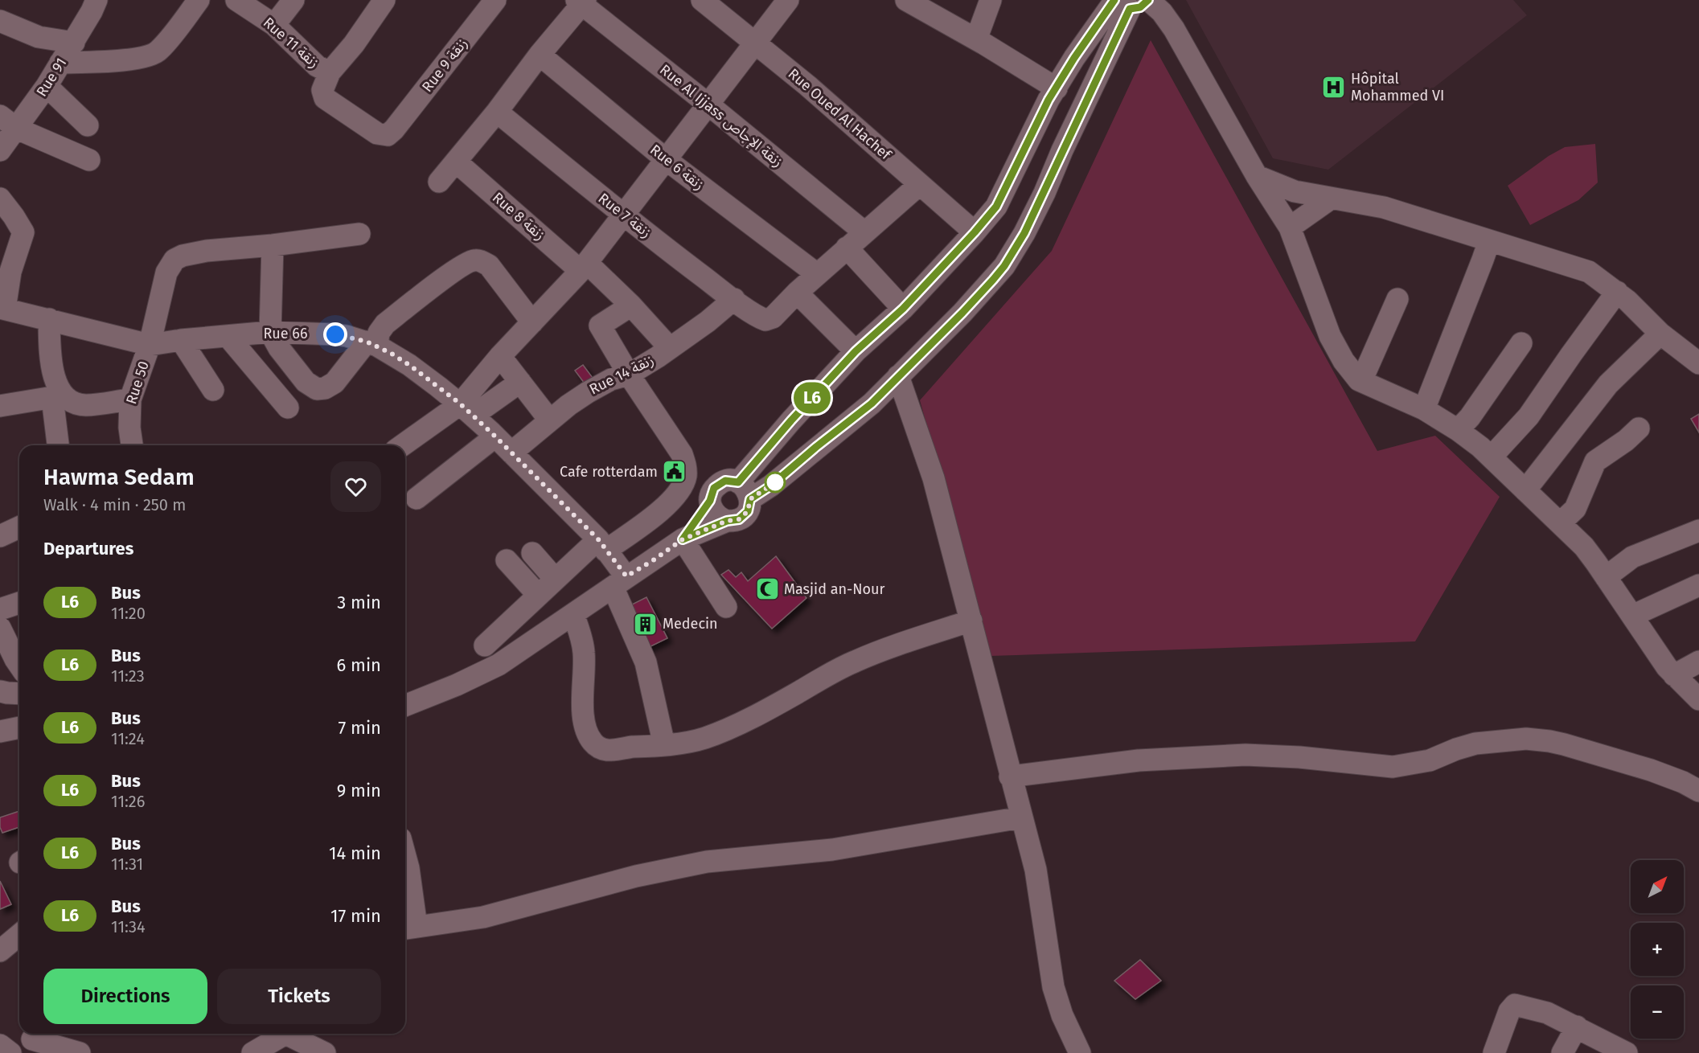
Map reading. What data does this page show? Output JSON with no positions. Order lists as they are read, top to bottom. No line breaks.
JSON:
{"streets":{"street":["Rue 11 زنقة","Rue 9 زنقة","Rue 91","Rue Oued Al Hachef","Rue Al Ijjass زنقة الإجاص","Rue 6 زنقة","Rue 7 زنقة","Rue 8 زنقة","Rue 66","Rue 14 زنقة","Rue 50"]},"crossings":[["Rue 11 زنقة","Rue 9 زنقة"],["Rue 7 زنقة","Rue 14 زنقة"],["Rue 8 زنقة","Rue 14 زنقة"],["Rue 66","Rue 14 زنقة"],["Rue 66","Rue 50"]],"places":{"hospital":["Hôpital Mohammed VI"],"public building":["Cafe rotterdam"],"mosque":["Masjid an-Nour"],"building":["Medecin"]},"lines":["bus line L6"],"north":"top right","page":{"on_map":"L6","heading":[["Hawma Sedam","Walk · 4 min · 250 m"],"Departures"],"list":[{"mark":"L6","name":"Bus","note":"11:20","value":"3 min"},{"mark":"L6","name":"Bus","note":"11:23","value":"6 min"},{"mark":"L6","name":"Bus","note":"11:24","value":"7 min"},{"mark":"L6","name":"Bus","note":"11:26","value":"9 min"},{"mark":"L6","name":"Bus","note":"11:31","value":"14 min"},{"mark":"L6","name":"Bus","note":"11:34","value":"17 min"}],"map_buttons":["+","−"],"buttons":["Directions","Tickets"]}}
